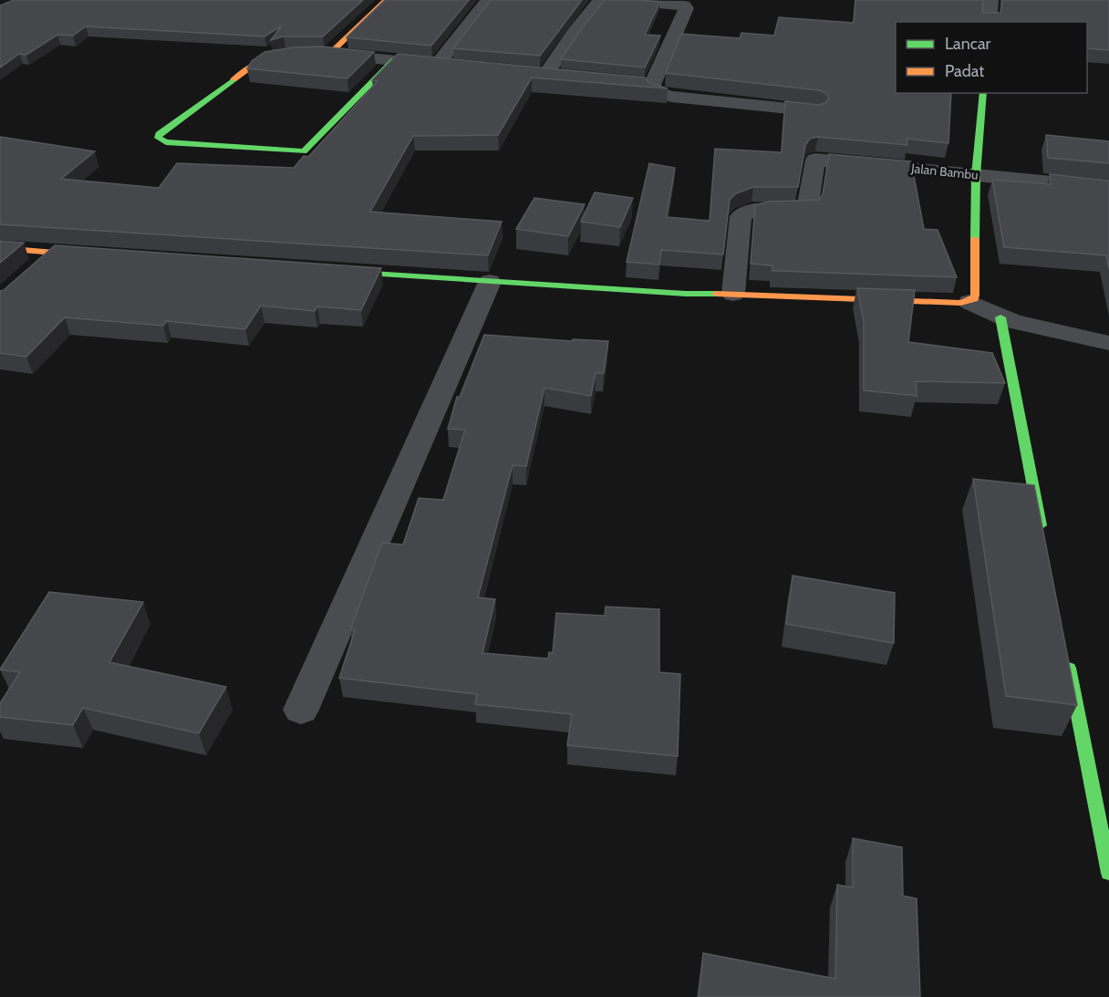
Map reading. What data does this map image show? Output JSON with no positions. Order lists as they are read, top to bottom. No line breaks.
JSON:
{"streets":{"street":["Jalan Bambu"]},"legend":["Lancar","Padat"]}
